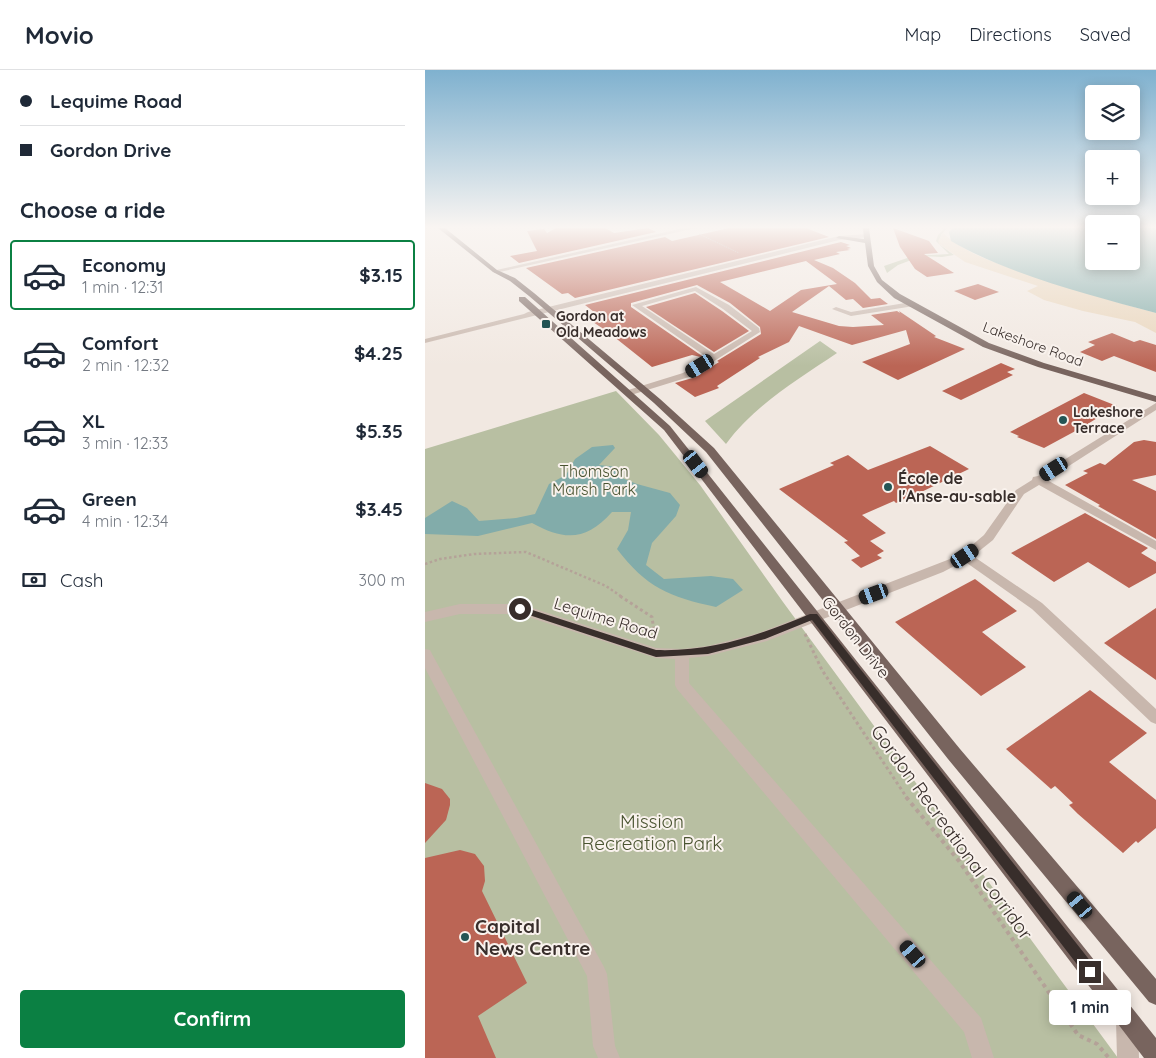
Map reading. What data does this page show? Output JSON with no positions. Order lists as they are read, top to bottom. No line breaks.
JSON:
{"streets":{"main road":["Lakeshore Road","Gordon Drive"],"street":["Lequime Road"],"path":["Gordon Recreational Corridor"]},"crossings":[["Lequime Road","Gordon Drive"],["Lequime Road","Gordon Recreational Corridor"]],"parks":["Thomson Marsh Park","Mission Recreation Park"],"places":{"transit":["Gordon at Old Meadows"],"other":["Lakeshore Terrace","École de l'Anse-au-sable","Capital News Centre"]},"page":{"header":"Movio","nav":["Map","Directions","Saved"],"banner":["Lequime Road","Gordon Drive"],"map_buttons":["+","−"],"heading":"Choose a ride","list":[{"name":"Economy","note":"1 min · 12:31","value":"$3.15"},{"name":"Comfort","note":"2 min · 12:32","value":"$4.25"},{"name":"XL","note":"3 min · 12:33","value":"$5.35"},{"name":"Green","note":"4 min · 12:34","value":"$3.45"}],"pay":["Cash","300 m"],"buttons":"Confirm","bubble":"1 min"}}
